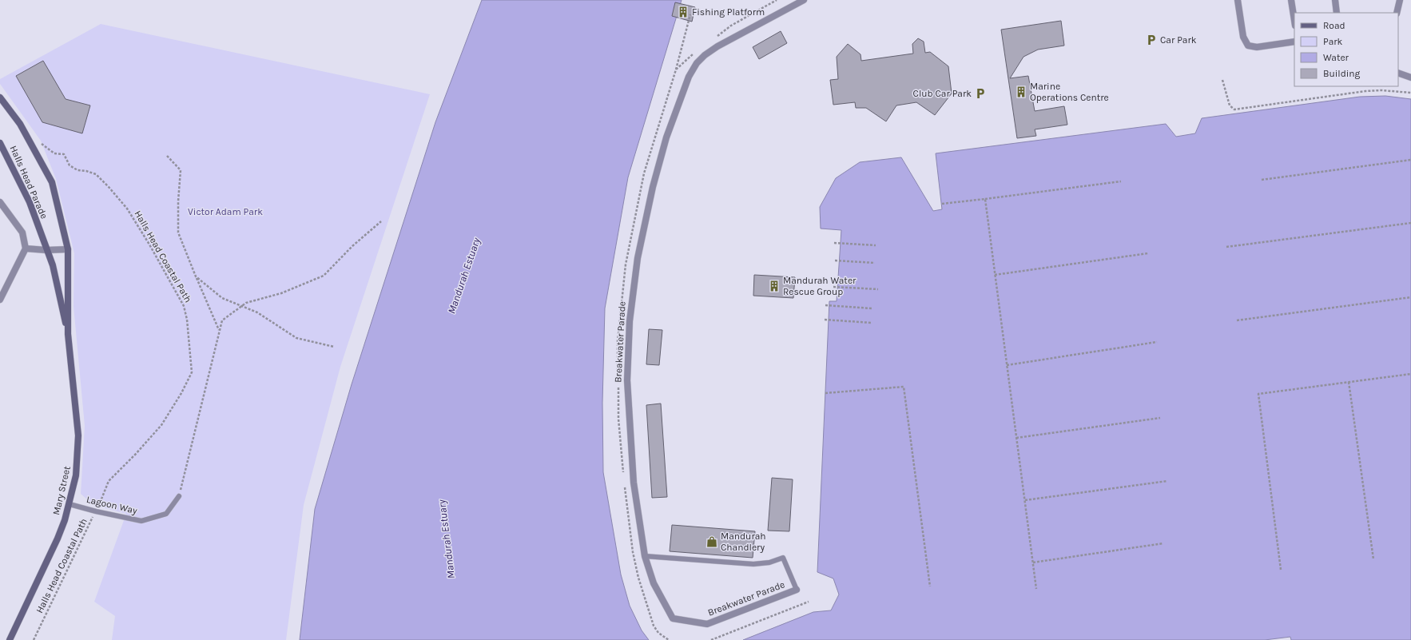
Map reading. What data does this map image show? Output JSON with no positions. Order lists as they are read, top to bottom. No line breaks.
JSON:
{"streets":{"street":["Halls Head Parade","Breakwater Parade","Mary Street"],"lane":["Lagoon Way"],"path":["Halls Head Coastal Path"]},"crossings":[["Halls Head Parade","Mary Street"],["Halls Head Coastal Path","Lagoon Way"],["Mary Street","Lagoon Way"]],"water":["Mandurah Estuary"],"parks":["Victor Adam Park"],"places":{"building":["Fishing Platform","Marine Operations Centre","Mandurah Water Rescue Group"],"parking":["Car Park","Club Car Park"],"shop":["Mandurah Chandlery"]},"legend":["Road","Park","Water","Building"]}
